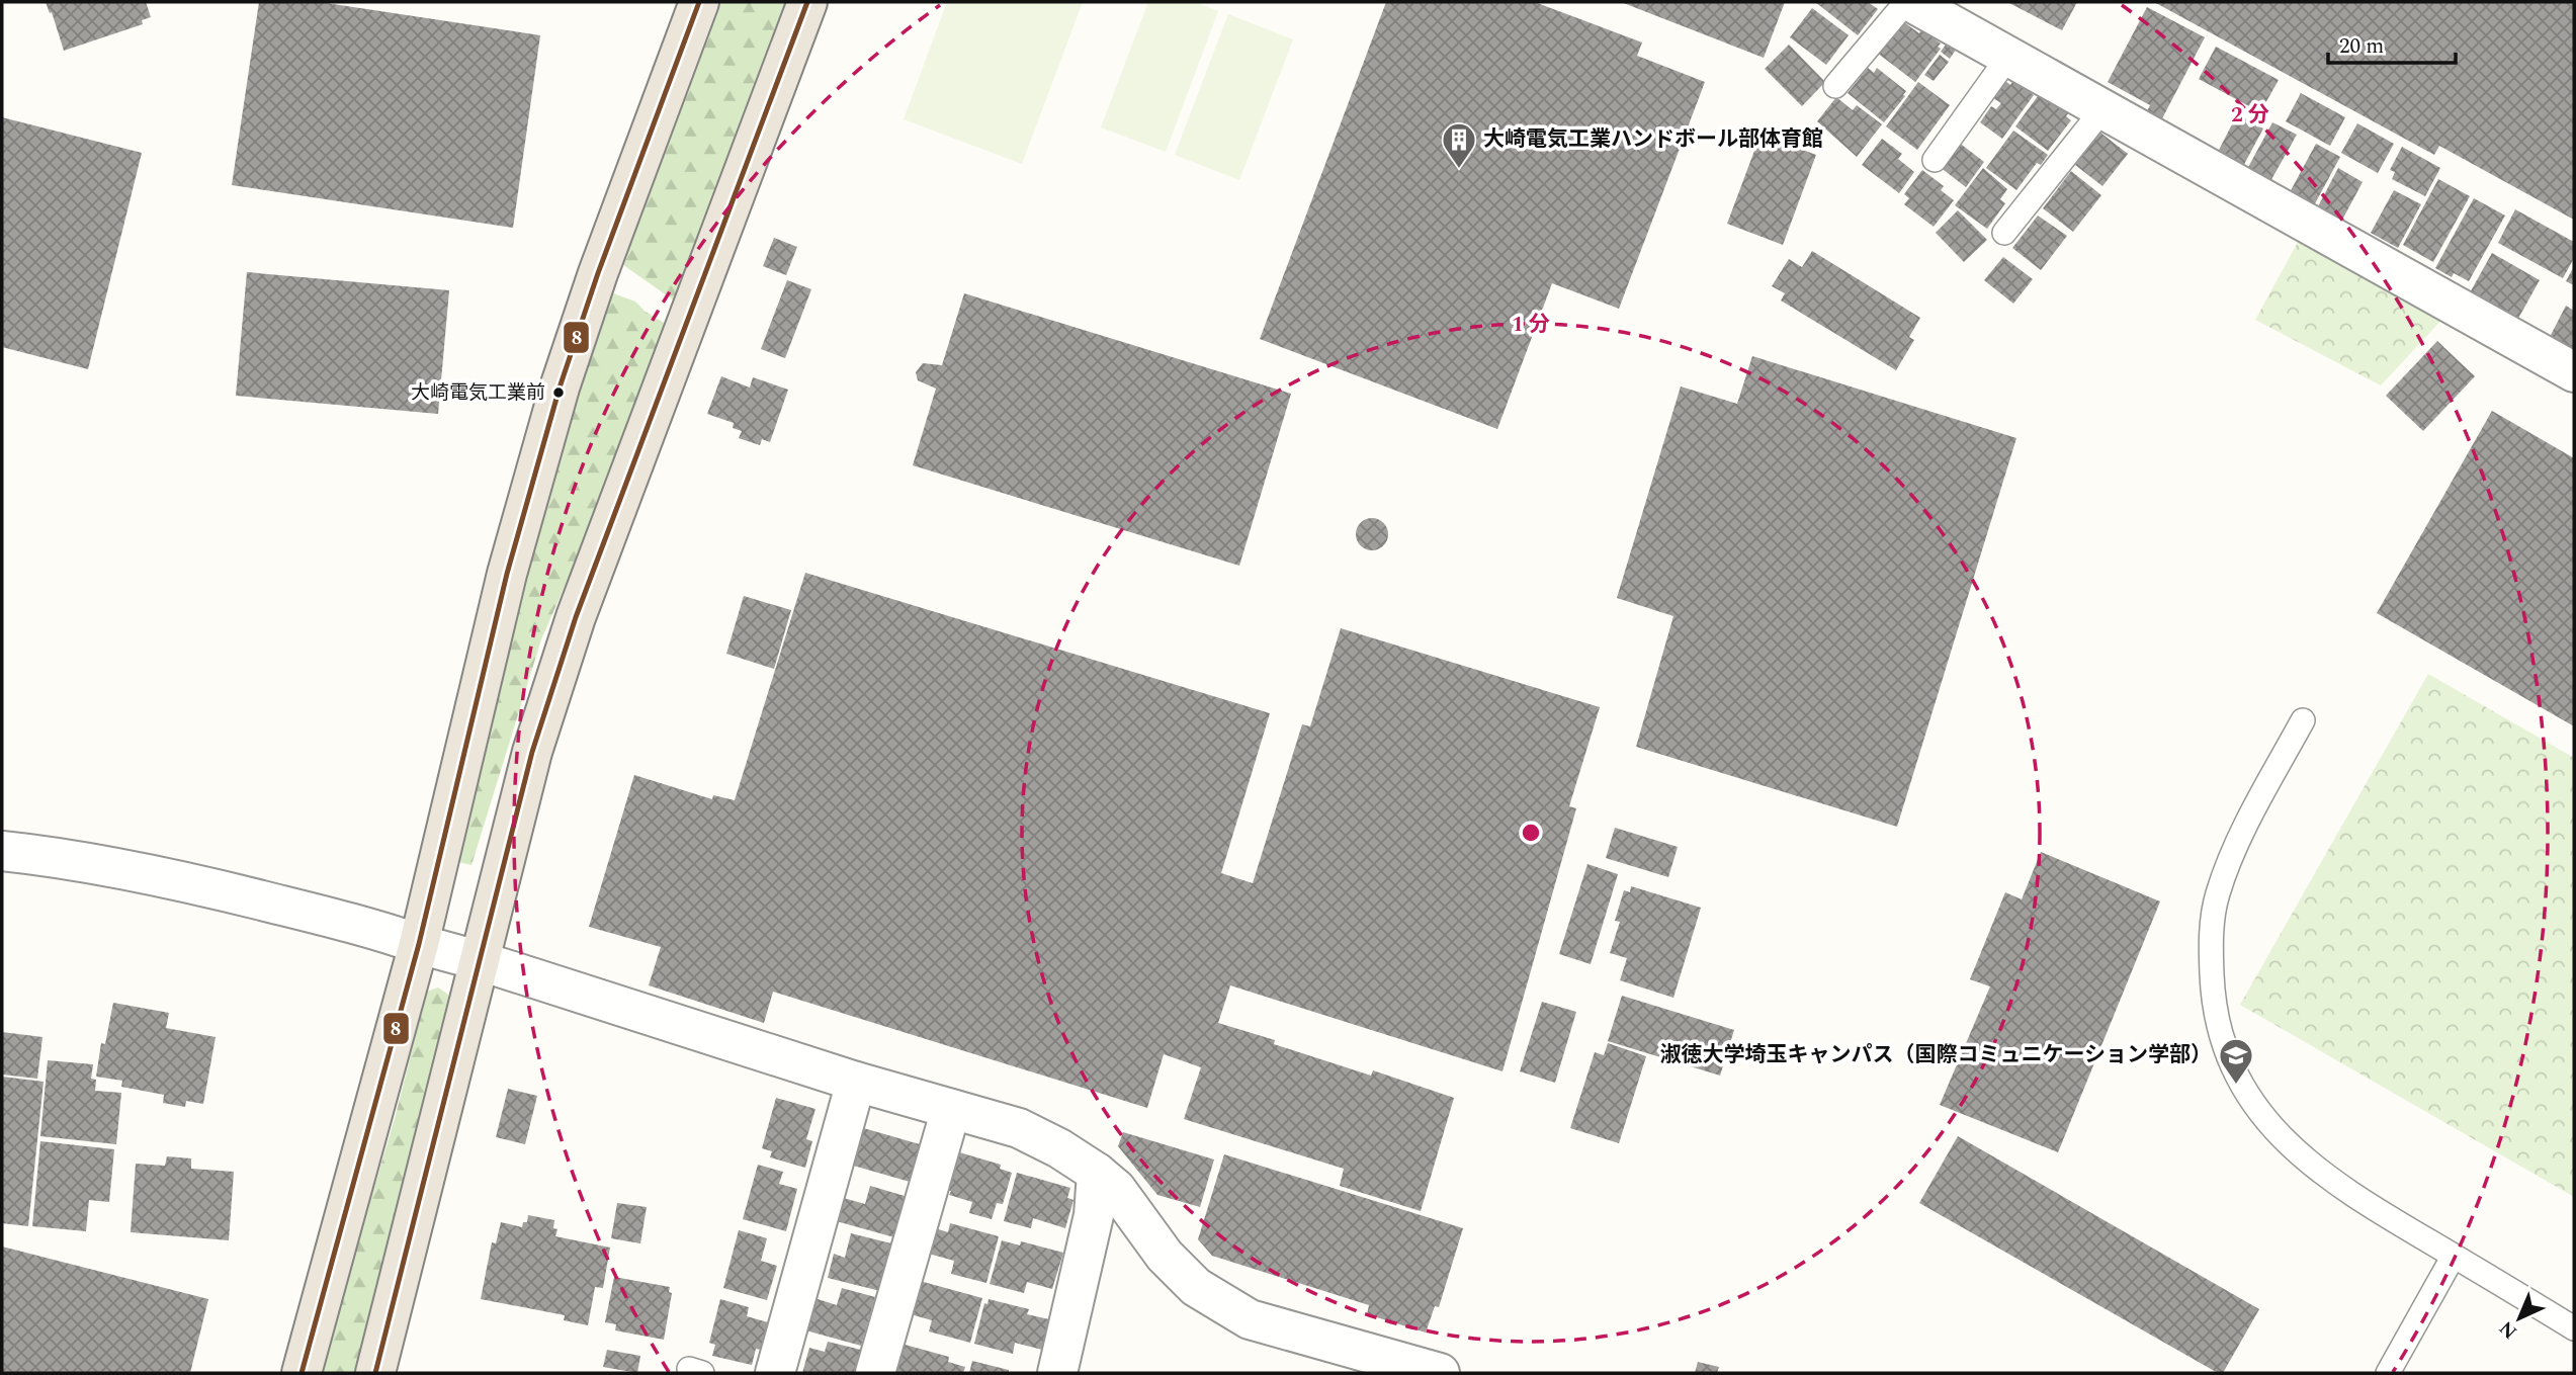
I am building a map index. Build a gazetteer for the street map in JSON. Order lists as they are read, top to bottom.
{
  "places": {
    "building": ["大崎電気工業ハンドボール部体育館"],
    "other": ["大崎電気工業前"],
    "school or university": ["淑徳大学埼玉キャンパス（国際コミュニケーション学部）"]
  },
  "lines": ["transit line 8"],
  "scale_bar": "20 m",
  "north": "bottom left",
  "rings": ["2 分", "1 分"]
}
